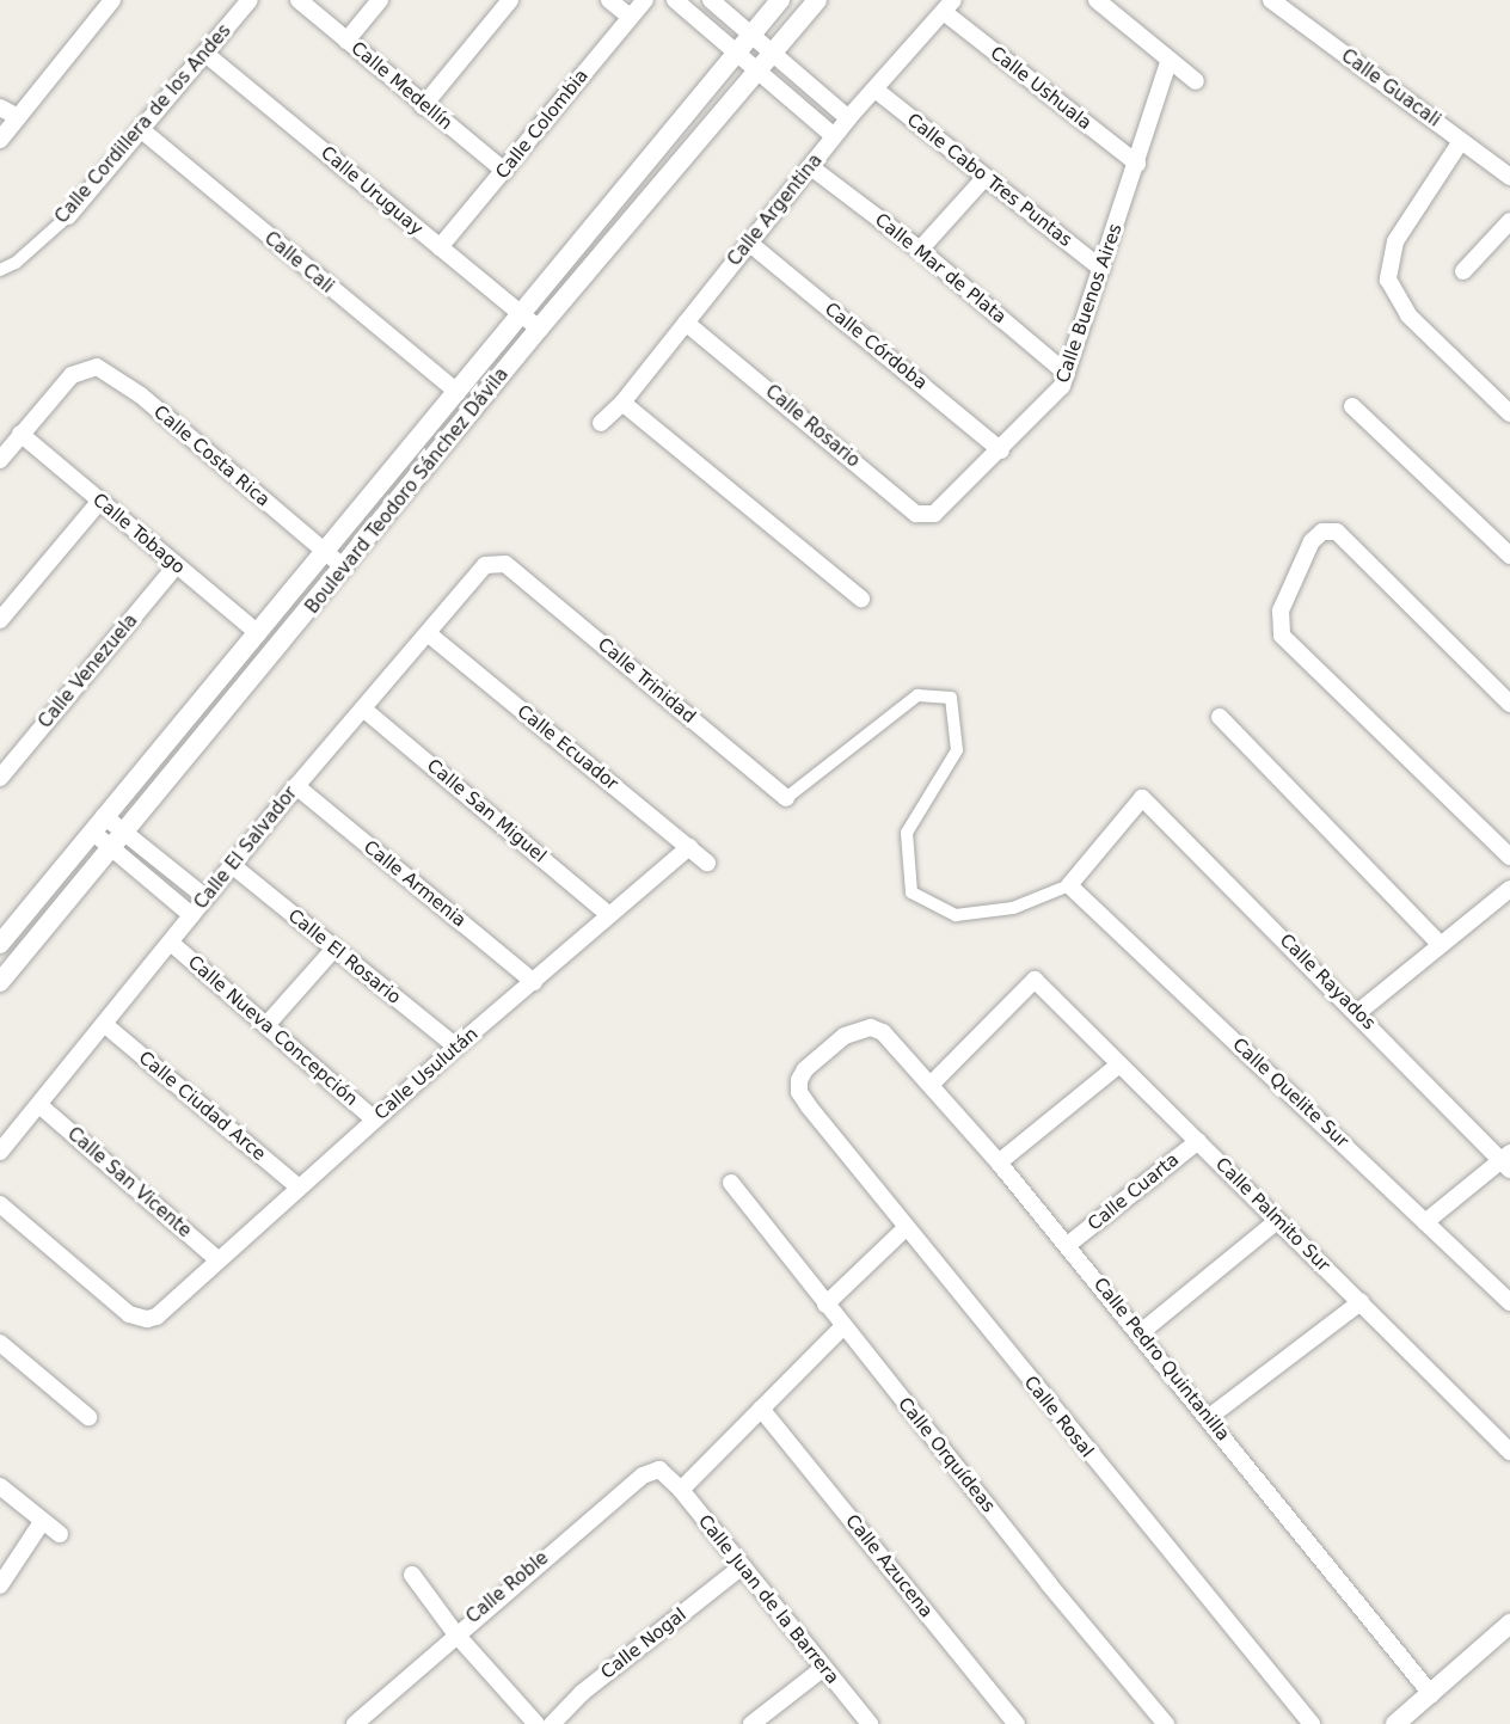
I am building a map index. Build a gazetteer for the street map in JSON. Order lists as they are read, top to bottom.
{
  "streets": {
    "street": [
      "Calle Medellín",
      "Calle Ushuala",
      "Calle Guacali",
      "Calle Cordillera de los Andes",
      "Calle Colombia",
      "Calle Cabo Tres Puntas",
      "Calle Uruguay",
      "Calle Argentina",
      "Calle Cali",
      "Calle Mar de Plata",
      "Calle Buenos Aires",
      "Calle Córdoba",
      "Calle Rosario",
      "Calle Costa Rica",
      "Boulevard Teodoro Sánchez Dávila",
      "Calle Tobago",
      "Calle Venezuela",
      "Calle Trinidad",
      "Calle Ecuador",
      "Calle San Miguel",
      "Calle El Salvador",
      "Calle Armenia",
      "Calle El Rosario",
      "Calle Rayados",
      "Calle Nueva Concepción",
      "Calle Usulután",
      "Calle Quelite Sur",
      "Calle Ciudad Arce",
      "Calle San Vicente",
      "Calle Cuarta",
      "Calle Palmito Sur",
      "Calle Pedro Quintanilla",
      "Calle Rosal",
      "Calle Orquídeas",
      "Calle Azucena",
      "Calle Roble",
      "Calle Juan de la Barrera",
      "Calle Nogal"
    ]
  },
  "crossings": [
    ["Calle Medellín", "Calle Colombia"],
    ["Calle Ushuala", "Calle Argentina"],
    ["Calle Ushuala", "Calle Buenos Aires"],
    ["Calle Cordillera de los Andes", "Calle Uruguay"],
    ["Calle Cordillera de los Andes", "Calle Cali"],
    ["Calle Colombia", "Calle Uruguay"],
    ["Calle Cabo Tres Puntas", "Calle Argentina"],
    ["Calle Cabo Tres Puntas", "Calle Buenos Aires"],
    ["Calle Uruguay", "Boulevard Teodoro Sánchez Dávila"],
    ["Calle Argentina", "Calle Mar de Plata"],
    ["Calle Argentina", "Calle Córdoba"],
    ["Calle Argentina", "Calle Rosario"],
    ["Calle Cali", "Boulevard Teodoro Sánchez Dávila"],
    ["Calle Mar de Plata", "Calle Buenos Aires"],
    ["Calle Buenos Aires", "Calle Córdoba"],
    ["Calle Buenos Aires", "Calle Rosario"],
    ["Calle Costa Rica", "Boulevard Teodoro Sánchez Dávila"],
    ["Calle Costa Rica", "Calle Tobago"],
    ["Boulevard Teodoro Sánchez Dávila", "Calle Tobago"],
    ["Calle Tobago", "Calle Venezuela"],
    ["Calle Trinidad", "Calle El Salvador"],
    ["Calle Ecuador", "Calle El Salvador"],
    ["Calle Ecuador", "Calle Usulután"],
    ["Calle San Miguel", "Calle El Salvador"],
    ["Calle San Miguel", "Calle Usulután"],
    ["Calle El Salvador", "Calle Armenia"],
    ["Calle El Salvador", "Calle El Rosario"],
    ["Calle El Salvador", "Calle Nueva Concepción"],
    ["Calle El Salvador", "Calle Ciudad Arce"],
    ["Calle El Salvador", "Calle San Vicente"],
    ["Calle Armenia", "Calle Usulután"],
    ["Calle El Rosario", "Calle Usulután"],
    ["Calle Rayados", "Calle Quelite Sur"],
    ["Calle Nueva Concepción", "Calle Usulután"],
    ["Calle Usulután", "Calle Ciudad Arce"],
    ["Calle Usulután", "Calle San Vicente"],
    ["Calle Cuarta", "Calle Palmito Sur"],
    ["Calle Cuarta", "Calle Pedro Quintanilla"],
    ["Calle Palmito Sur", "Calle Pedro Quintanilla"],
    ["Calle Pedro Quintanilla", "Calle Rosal"],
    ["Calle Roble", "Calle Juan de la Barrera"],
    ["Calle Juan de la Barrera", "Calle Nogal"]
  ]
}
